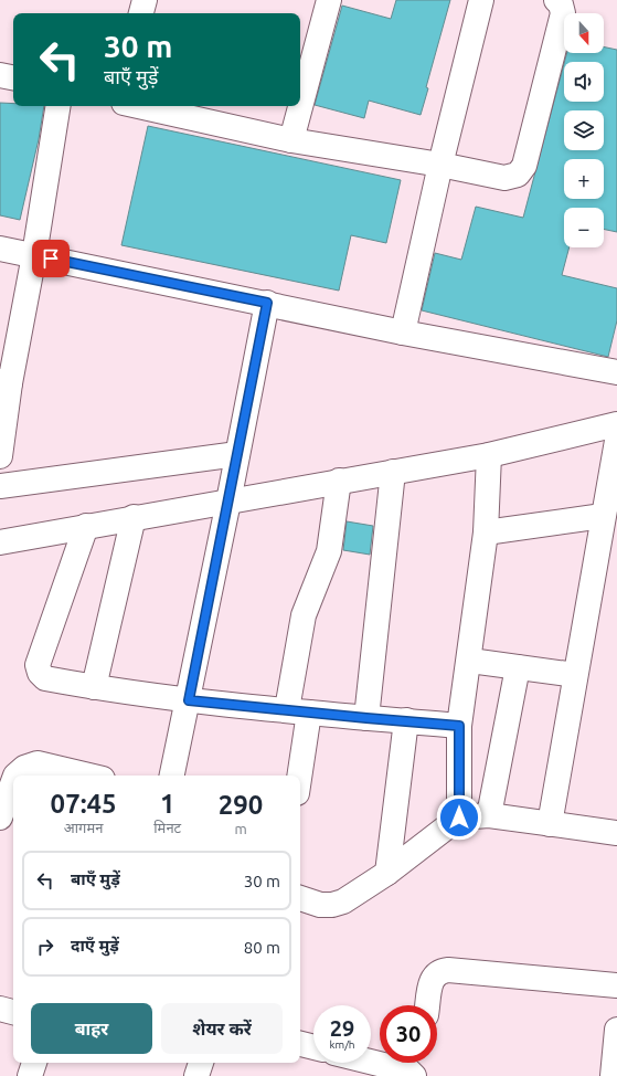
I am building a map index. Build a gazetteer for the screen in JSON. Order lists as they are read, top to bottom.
{
  "north": "bottom",
  "page": {
    "map_buttons": ["+", "−"],
    "turn": ["30 m", "बाएँ मुड़ें"],
    "eta": [
      "07:45",
      "आगमन",
      "1",
      "मिनट",
      "290",
      "m"
    ],
    "list": [
      {
        "name": "बाएँ मुड़ें",
        "value": "30 m"
      },
      {
        "name": "दाएँ मुड़ें",
        "value": "80 m"
      }
    ],
    "buttons": ["बाहर", "शेयर करें"],
    "speed": "29 km/h",
    "limit": "30"
  }
}
